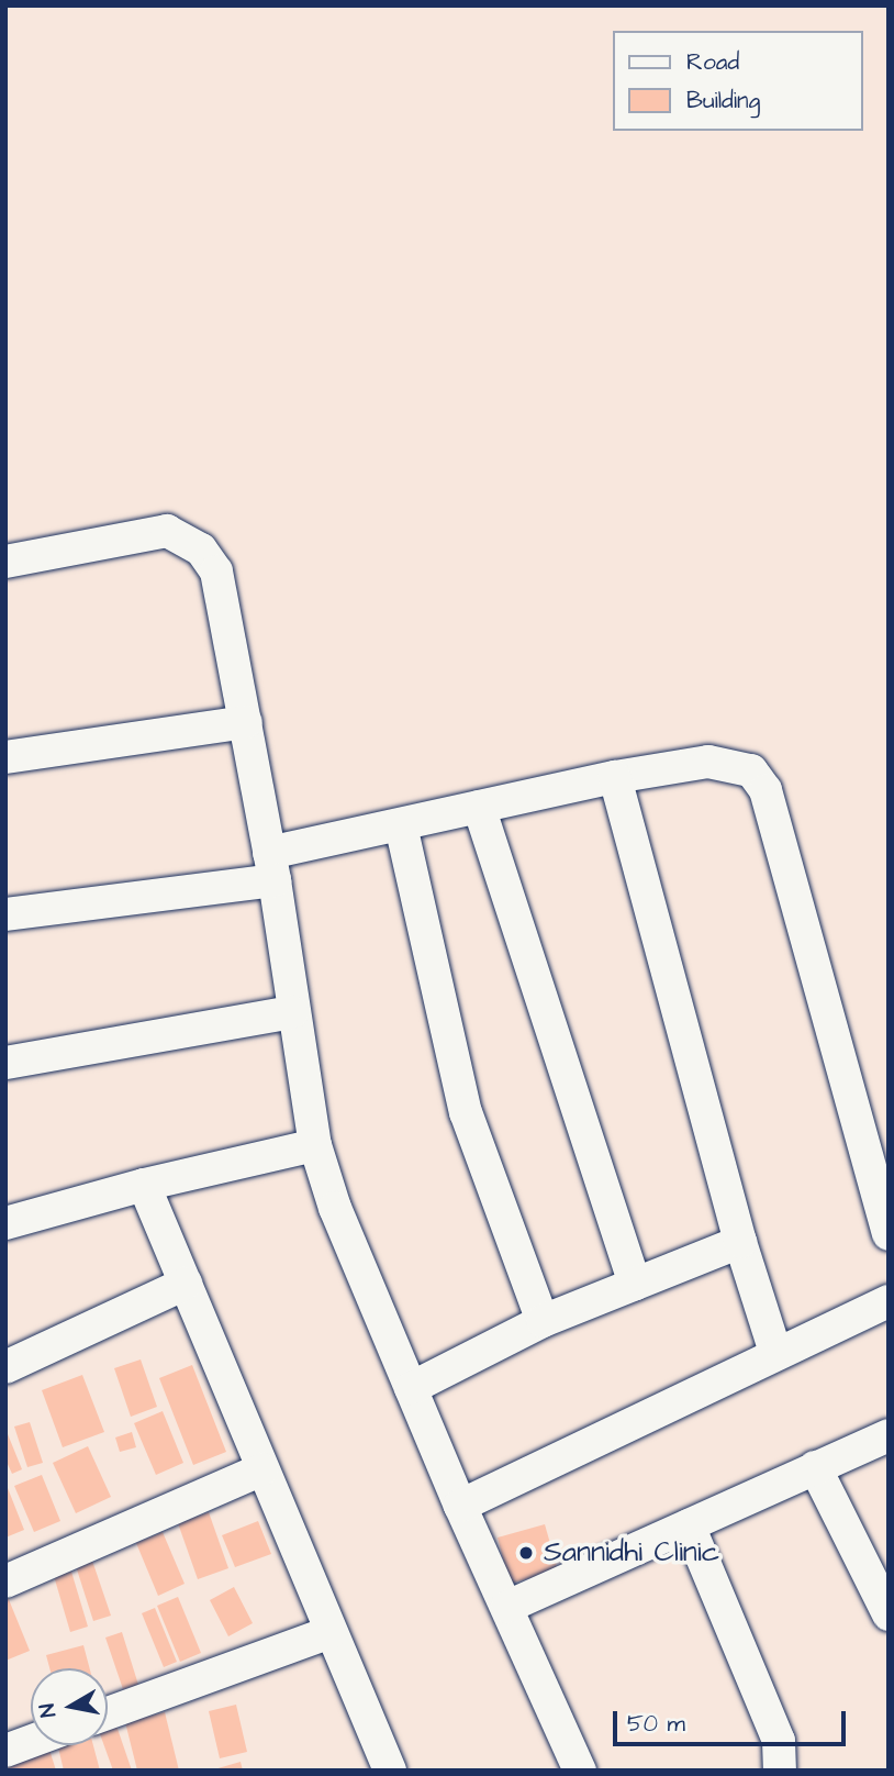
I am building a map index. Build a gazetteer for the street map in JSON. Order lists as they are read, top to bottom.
{
  "places": ["Sannidhi Clinic"],
  "legend": ["Road", "Building"],
  "scale_bar": "50 m",
  "north": "left"
}
